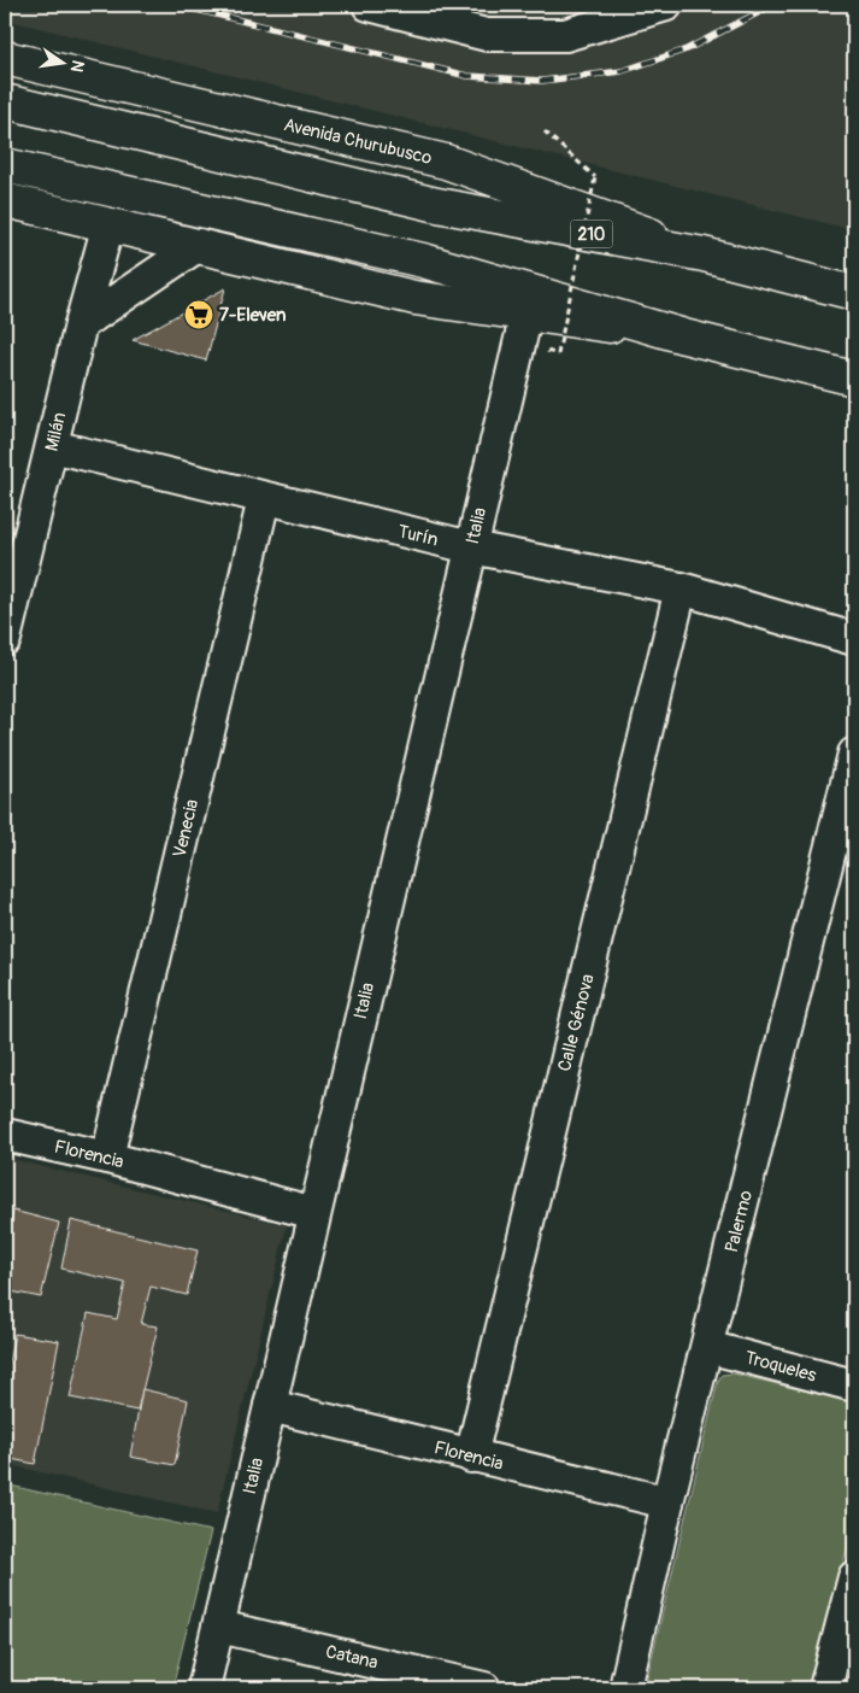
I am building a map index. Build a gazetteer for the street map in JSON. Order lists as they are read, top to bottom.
{
  "streets": {
    "main road": ["Avenida Churubusco", "210"],
    "street": [
      "Milán",
      "Italia",
      "Turín",
      "Venecia",
      "Calle Génova",
      "Florencia",
      "Palermo",
      "Troqueles",
      "Catana"
    ]
  },
  "crossings": [
    ["Milán", "Turín"],
    ["Italia", "Turín"],
    ["Italia", "Florencia"],
    ["Italia", "Catana"],
    ["Turín", "Venecia"],
    ["Turín", "Calle Génova"],
    ["Venecia", "Florencia"],
    ["Calle Génova", "Florencia"],
    ["Florencia", "Palermo"],
    ["Palermo", "Troqueles"]
  ],
  "places": {
    "supermarket": ["7-Eleven"]
  },
  "north": "right"
}
